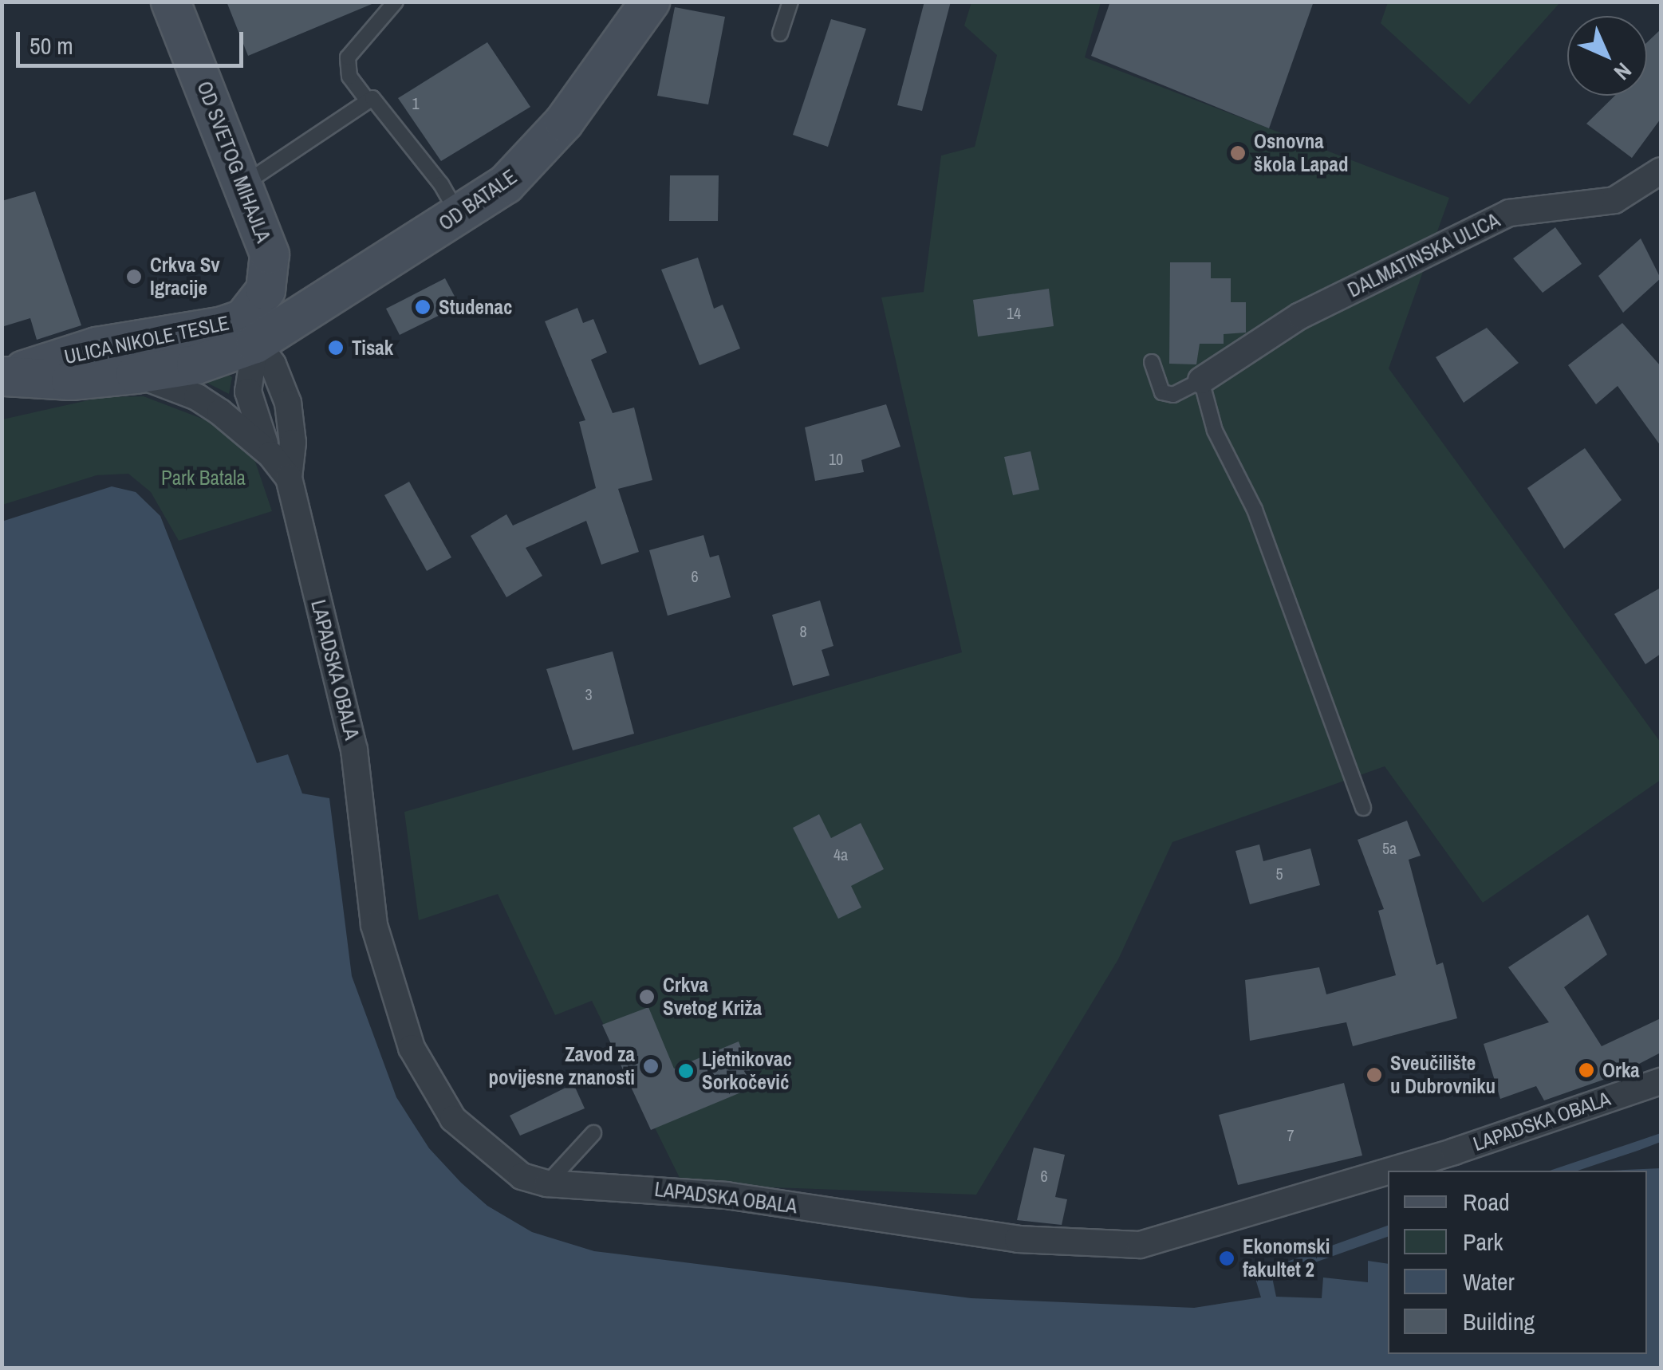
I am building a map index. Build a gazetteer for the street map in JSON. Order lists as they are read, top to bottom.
{
  "streets": {
    "main road": ["OD SVETOG MIHAJLA", "OD BATALE", "ULICA NIKOLE TESLE"],
    "street": ["DALMATINSKA ULICA", "LAPADSKA OBALA"]
  },
  "crossings": [
    ["OD SVETOG MIHAJLA", "OD BATALE"],
    ["OD SVETOG MIHAJLA", "ULICA NIKOLE TESLE"],
    ["OD SVETOG MIHAJLA", "LAPADSKA OBALA"],
    ["OD BATALE", "ULICA NIKOLE TESLE"],
    ["OD BATALE", "LAPADSKA OBALA"],
    ["ULICA NIKOLE TESLE", "LAPADSKA OBALA"]
  ],
  "parks": ["Park Batala"],
  "places": [
    "Osnovna škola Lapad",
    "Crkva Sv Igracije",
    "Studenac",
    "Tisak",
    "Crkva Svetog Križa",
    "Zavod za povijesne znanosti",
    "Orka",
    "Ljetnikovac Sorkočević",
    "Sveučilište u Dubrovniku",
    "Ekonomski fakultet 2"
  ],
  "house_numbers": [
    "1",
    "14",
    "10",
    "6",
    "8",
    "3",
    "5a",
    "4a",
    "5",
    "7",
    "6"
  ],
  "legend": [
    "Road",
    "Park",
    "Water",
    "Building"
  ],
  "scale_bar": "50 m",
  "north": "bottom right"
}
